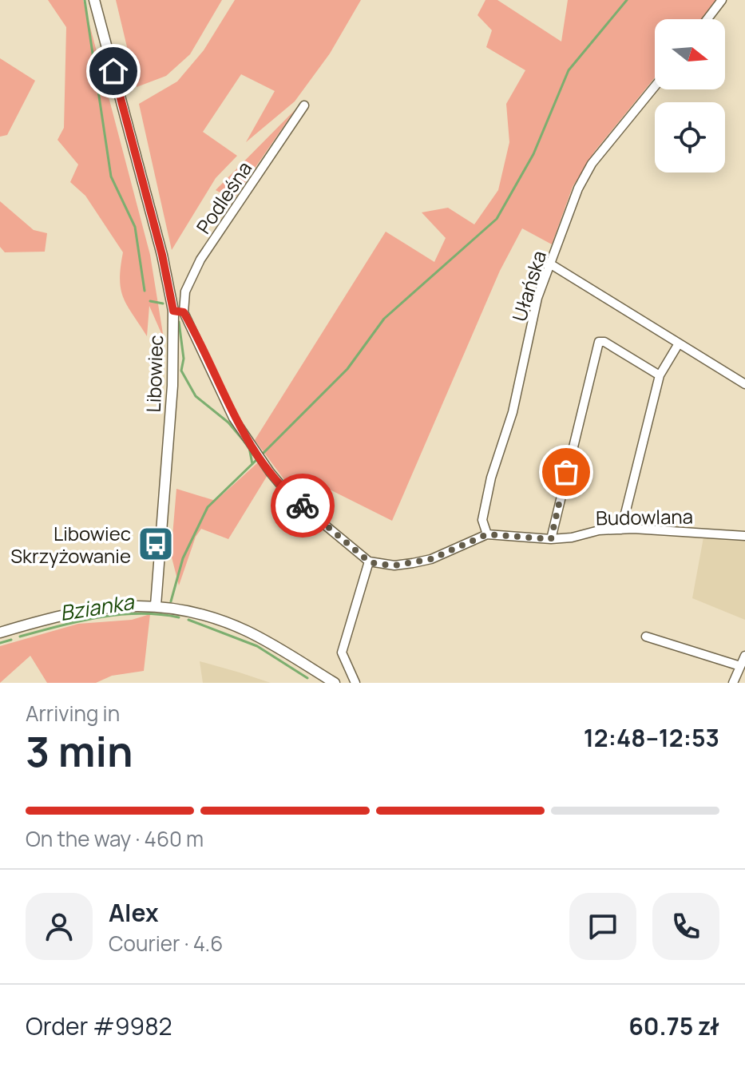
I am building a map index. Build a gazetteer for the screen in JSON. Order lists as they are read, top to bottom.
{
  "streets": {
    "street": [
      "Podleśna",
      "Ułańska",
      "Libowiec",
      "Budowlana"
    ]
  },
  "crossings": [
    ["Podleśna", "Libowiec"],
    ["Ułańska", "Budowlana"]
  ],
  "water": ["Bzianka"],
  "places": {
    "bus stop": ["Libowiec Skrzyżowanie"]
  },
  "north": "right",
  "page": {
    "heading": ["3 min", "Arriving in", "12:48–12:53"],
    "panel": [
      "Alex",
      "Courier · 4.6",
      "Order #9982",
      "60.75 zł"
    ],
    "bar": "On the way · 460 m"
  }
}
